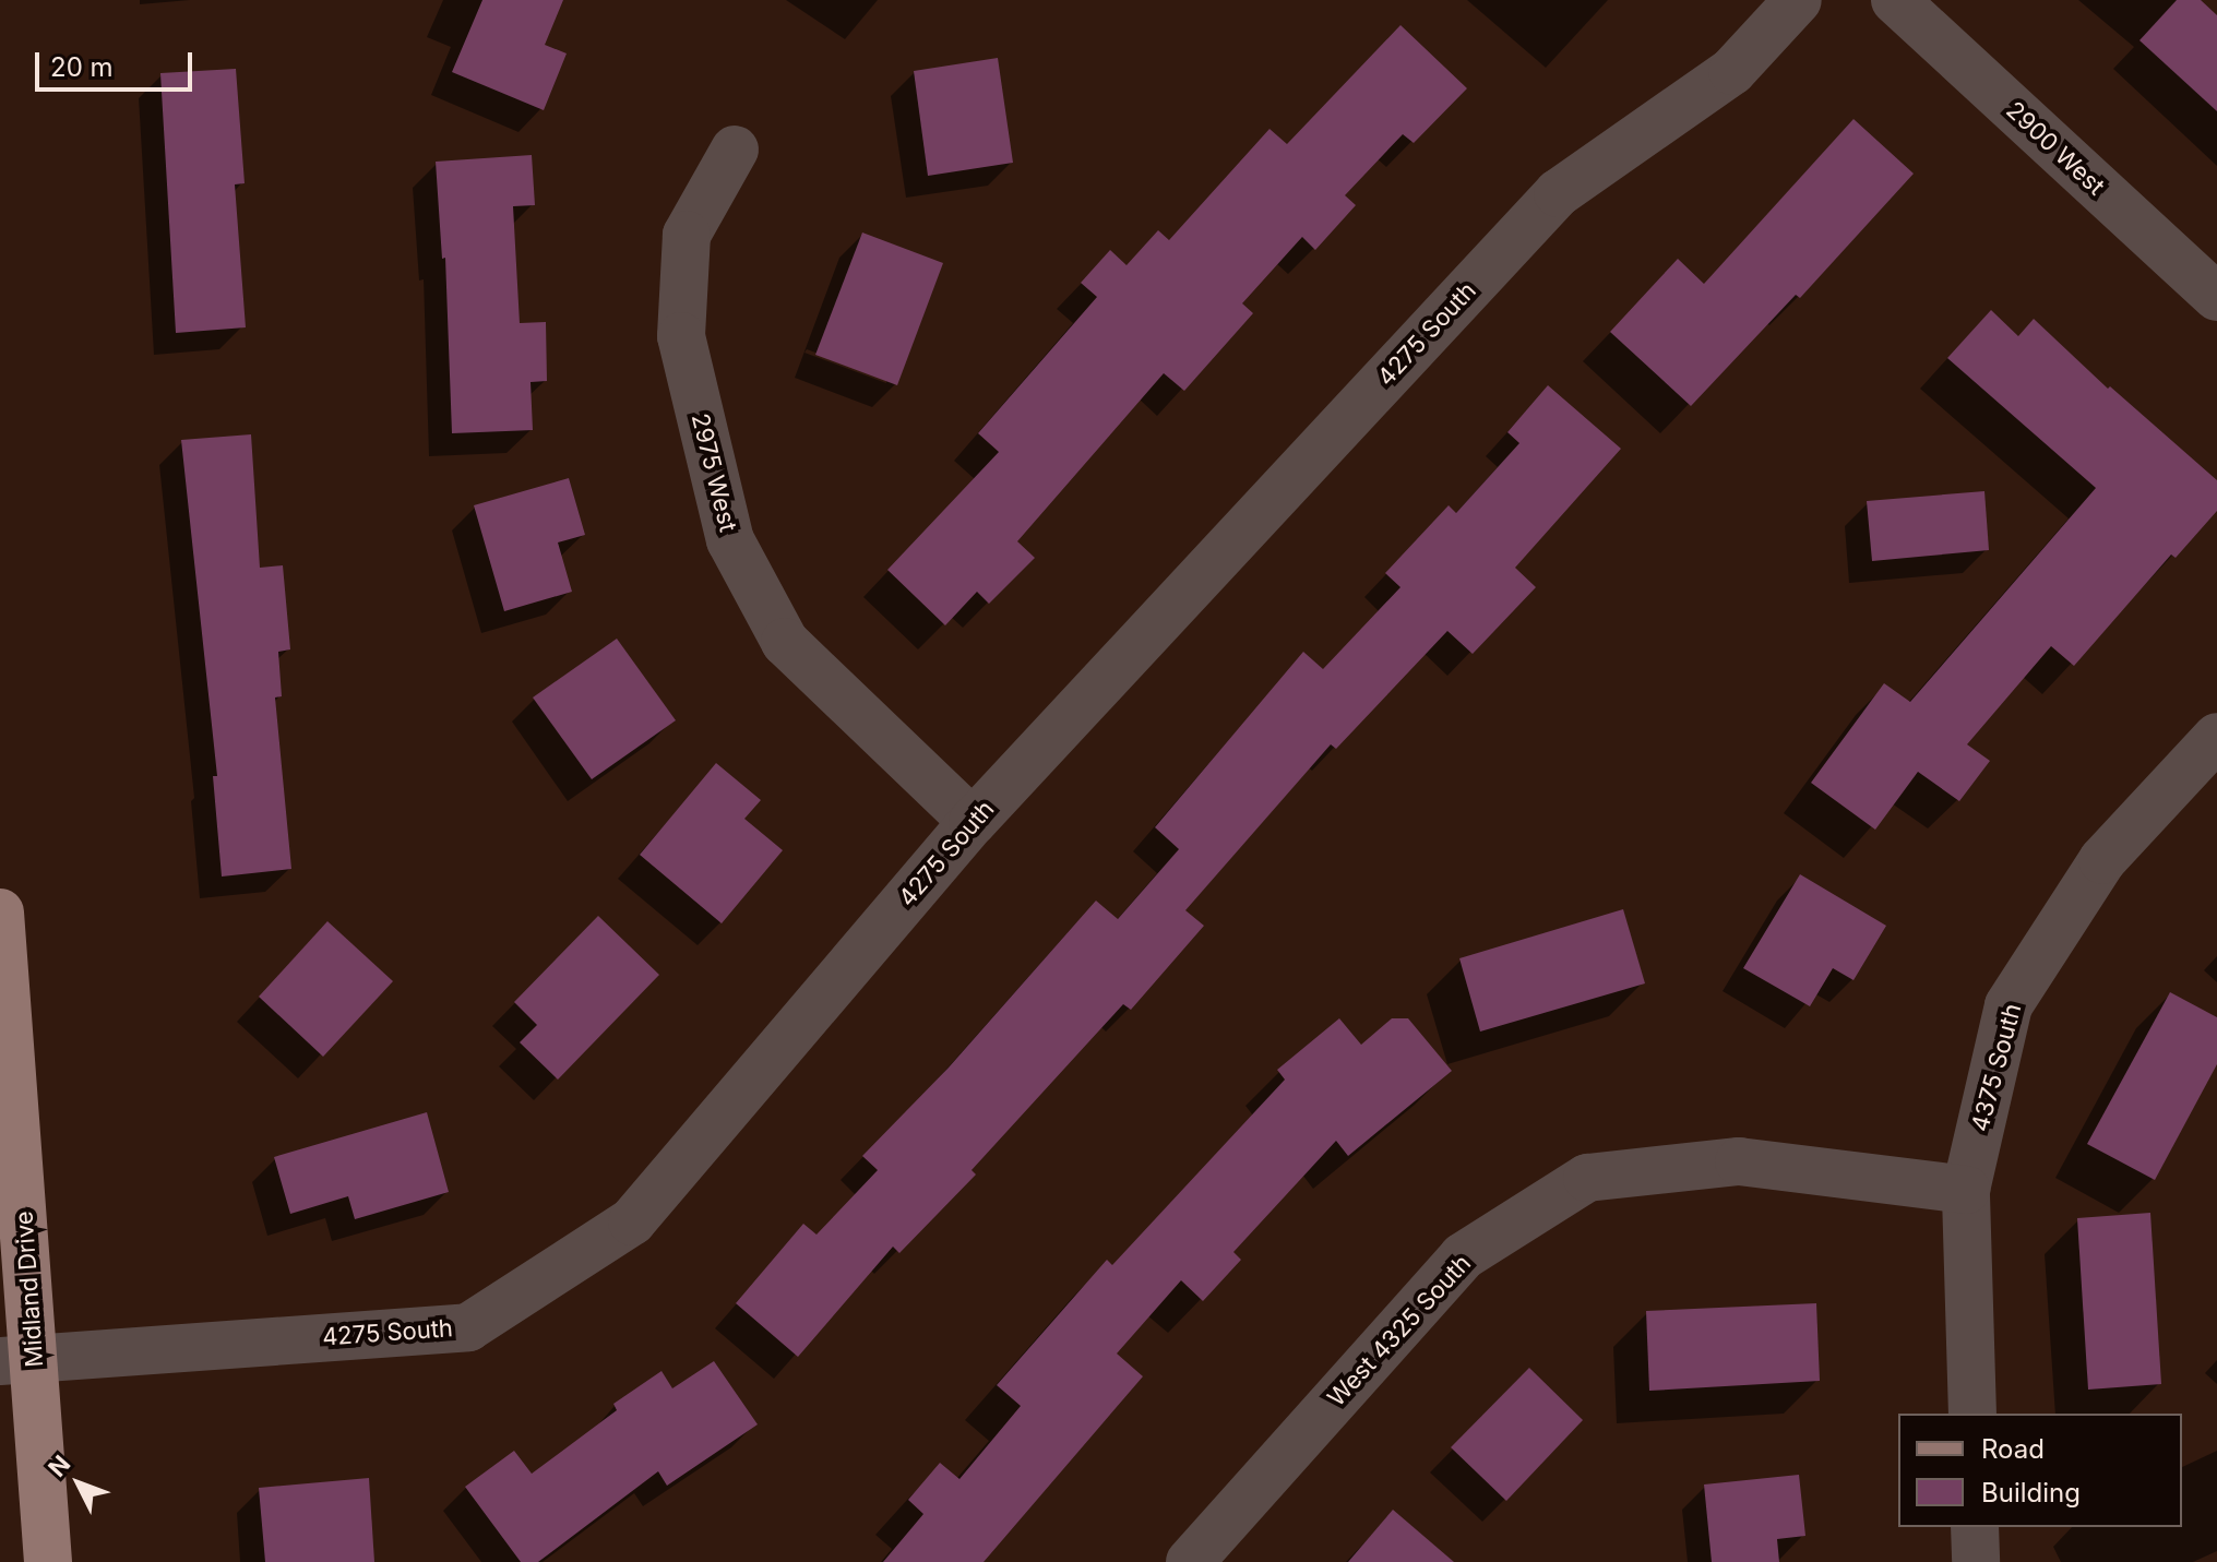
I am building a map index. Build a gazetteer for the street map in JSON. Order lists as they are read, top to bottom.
{
  "streets": {
    "main road": ["Midland Drive"],
    "street": [
      "2900 West",
      "4275 South",
      "2975 West",
      "4375 South",
      "West 4325 South"
    ]
  },
  "crossings": [
    ["4275 South", "2975 West"],
    ["4275 South", "Midland Drive"],
    ["4375 South", "West 4325 South"]
  ],
  "legend": ["Road", "Building"],
  "scale_bar": "20 m",
  "north": "top left"
}
